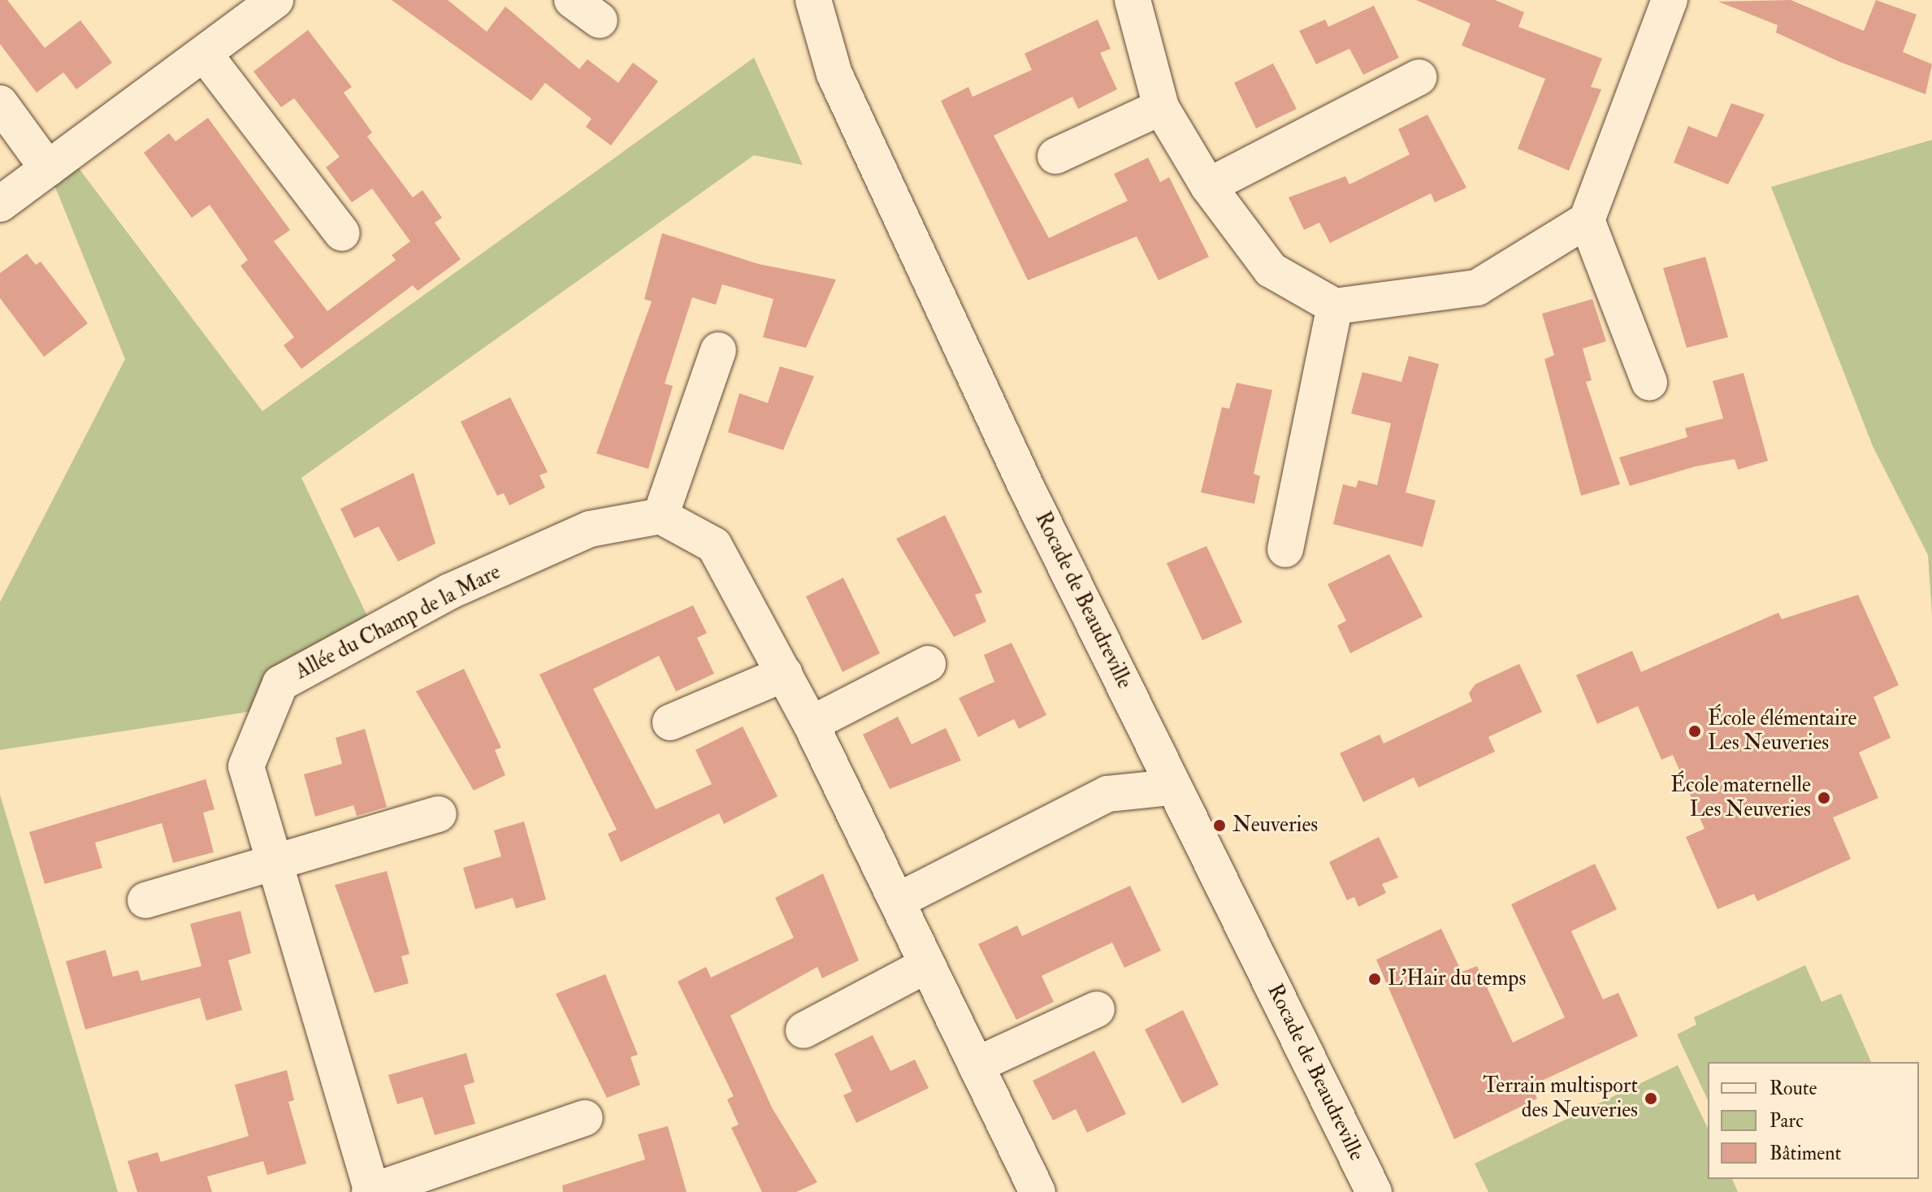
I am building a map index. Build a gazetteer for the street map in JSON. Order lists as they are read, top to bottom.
{
  "streets": {
    "street": ["Rocade de Beaudreville", "Allée du Champ de la Mare"]
  },
  "places": [
    "École élémentaire Les Neuveries",
    "École maternelle Les Neuveries",
    "Neuveries",
    "L'Hair du temps",
    "Terrain multisport des Neuveries"
  ],
  "legend": ["Route", "Parc", "Bâtiment"]
}
